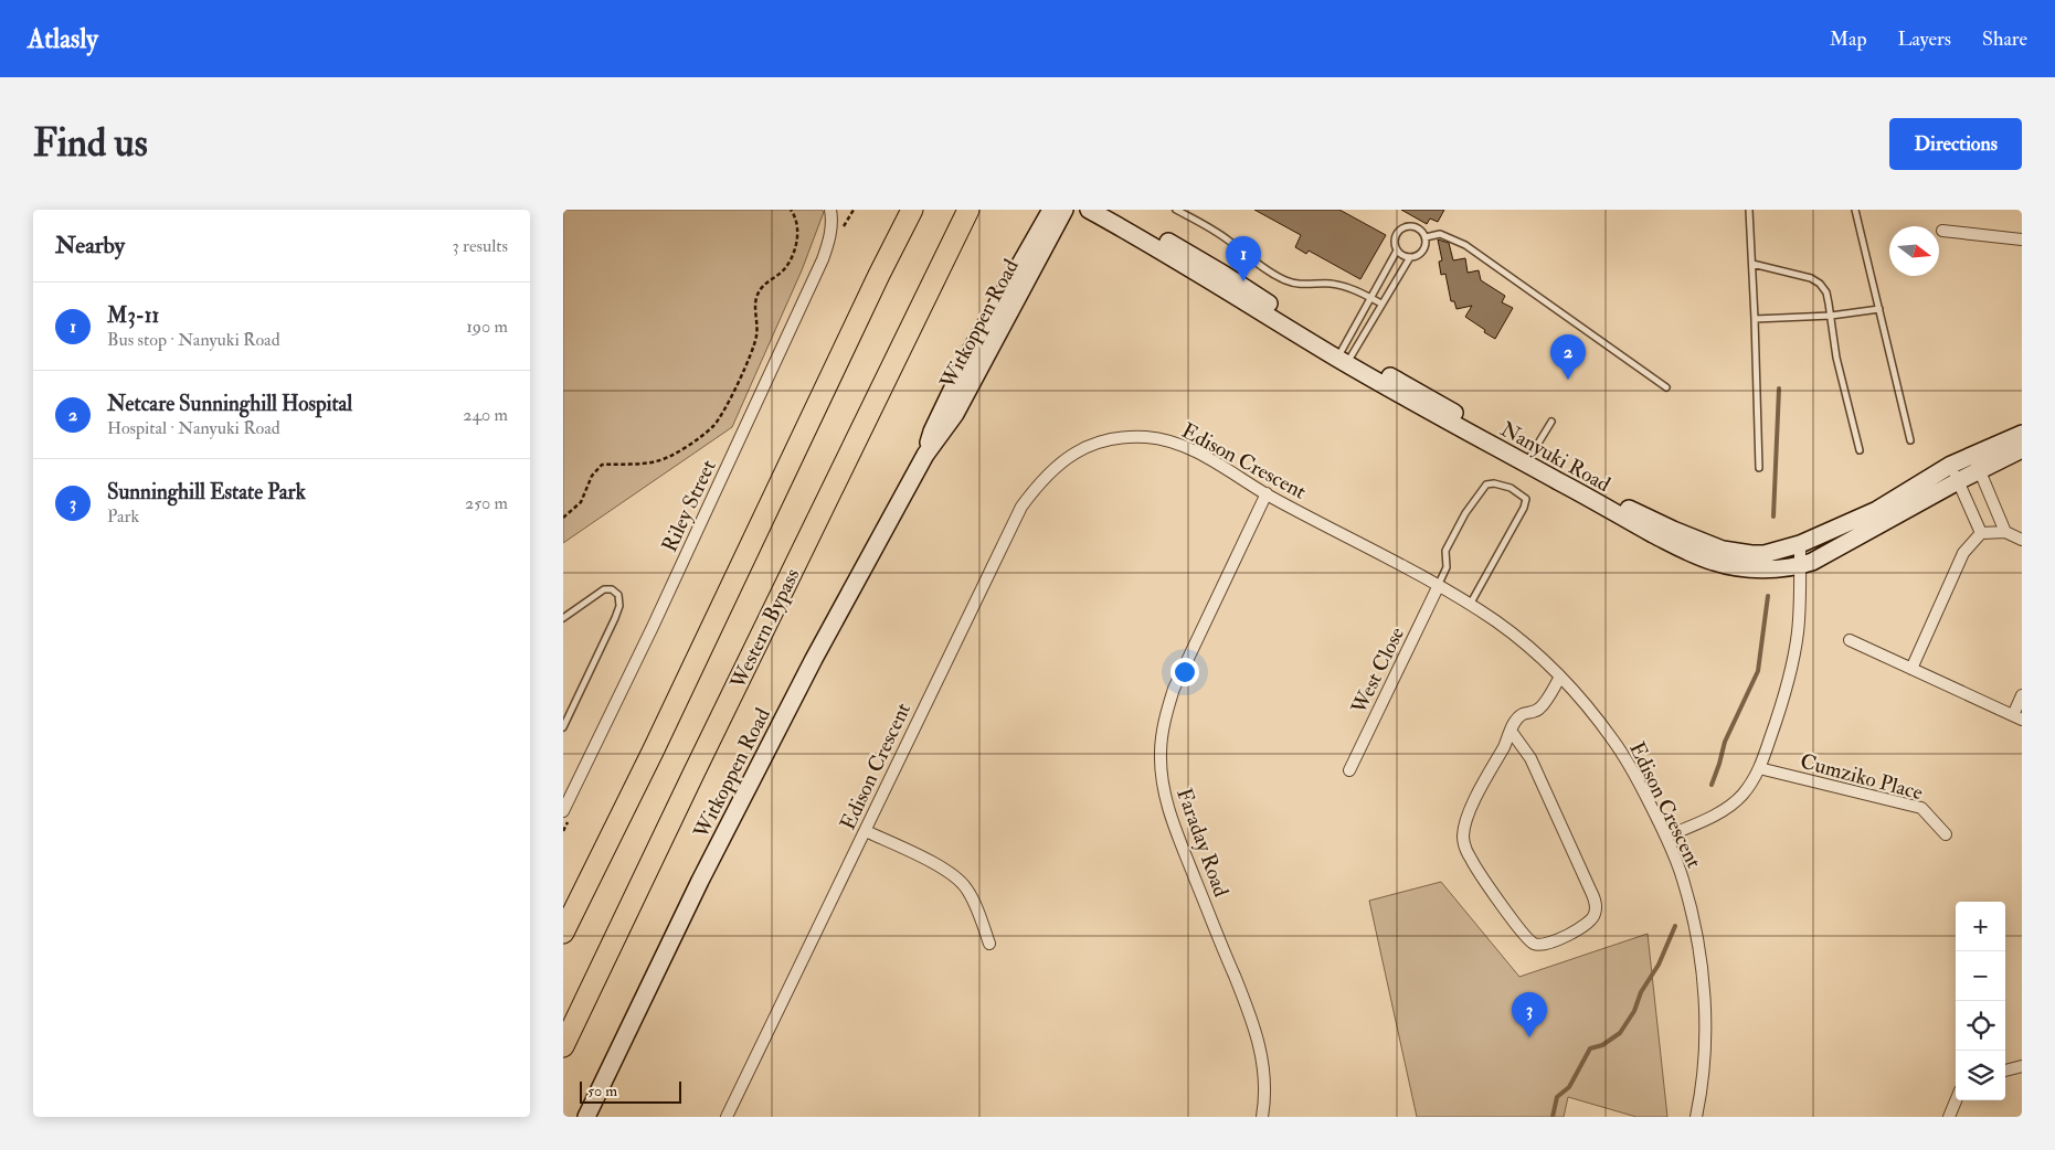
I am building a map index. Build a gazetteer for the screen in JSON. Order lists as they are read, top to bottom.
{
  "streets": {
    "highway": ["Western Bypass"],
    "main road": ["Witkoppen Road", "Nanyuki Road"],
    "street": [
      "Edison Crescent",
      "Riley Street",
      "West Close",
      "Cumziko Place",
      "Faraday Road"
    ]
  },
  "crossings": [
    ["Edison Crescent", "West Close"],
    ["Edison Crescent", "Faraday Road"]
  ],
  "scale_bar": "50 m",
  "north": "right",
  "page": {
    "header": "Atlasly",
    "nav": ["Map", "Layers", "Share"],
    "buttons": "Directions",
    "title": "Find us",
    "heading": ["Nearby", "3 results"],
    "pins": ["1", "2", "3"],
    "list": [
      {
        "mark": "1",
        "name": "M3-11",
        "note": "Bus stop · Nanyuki Road",
        "value": "190 m"
      },
      {
        "mark": "2",
        "name": "Netcare Sunninghill Hospital",
        "note": "Hospital · Nanyuki Road",
        "value": "240 m"
      },
      {
        "mark": "3",
        "name": "Sunninghill Estate Park",
        "note": "Park",
        "value": "250 m"
      }
    ],
    "map_buttons": ["+", "−"],
    "scale": "50 m"
  }
}
